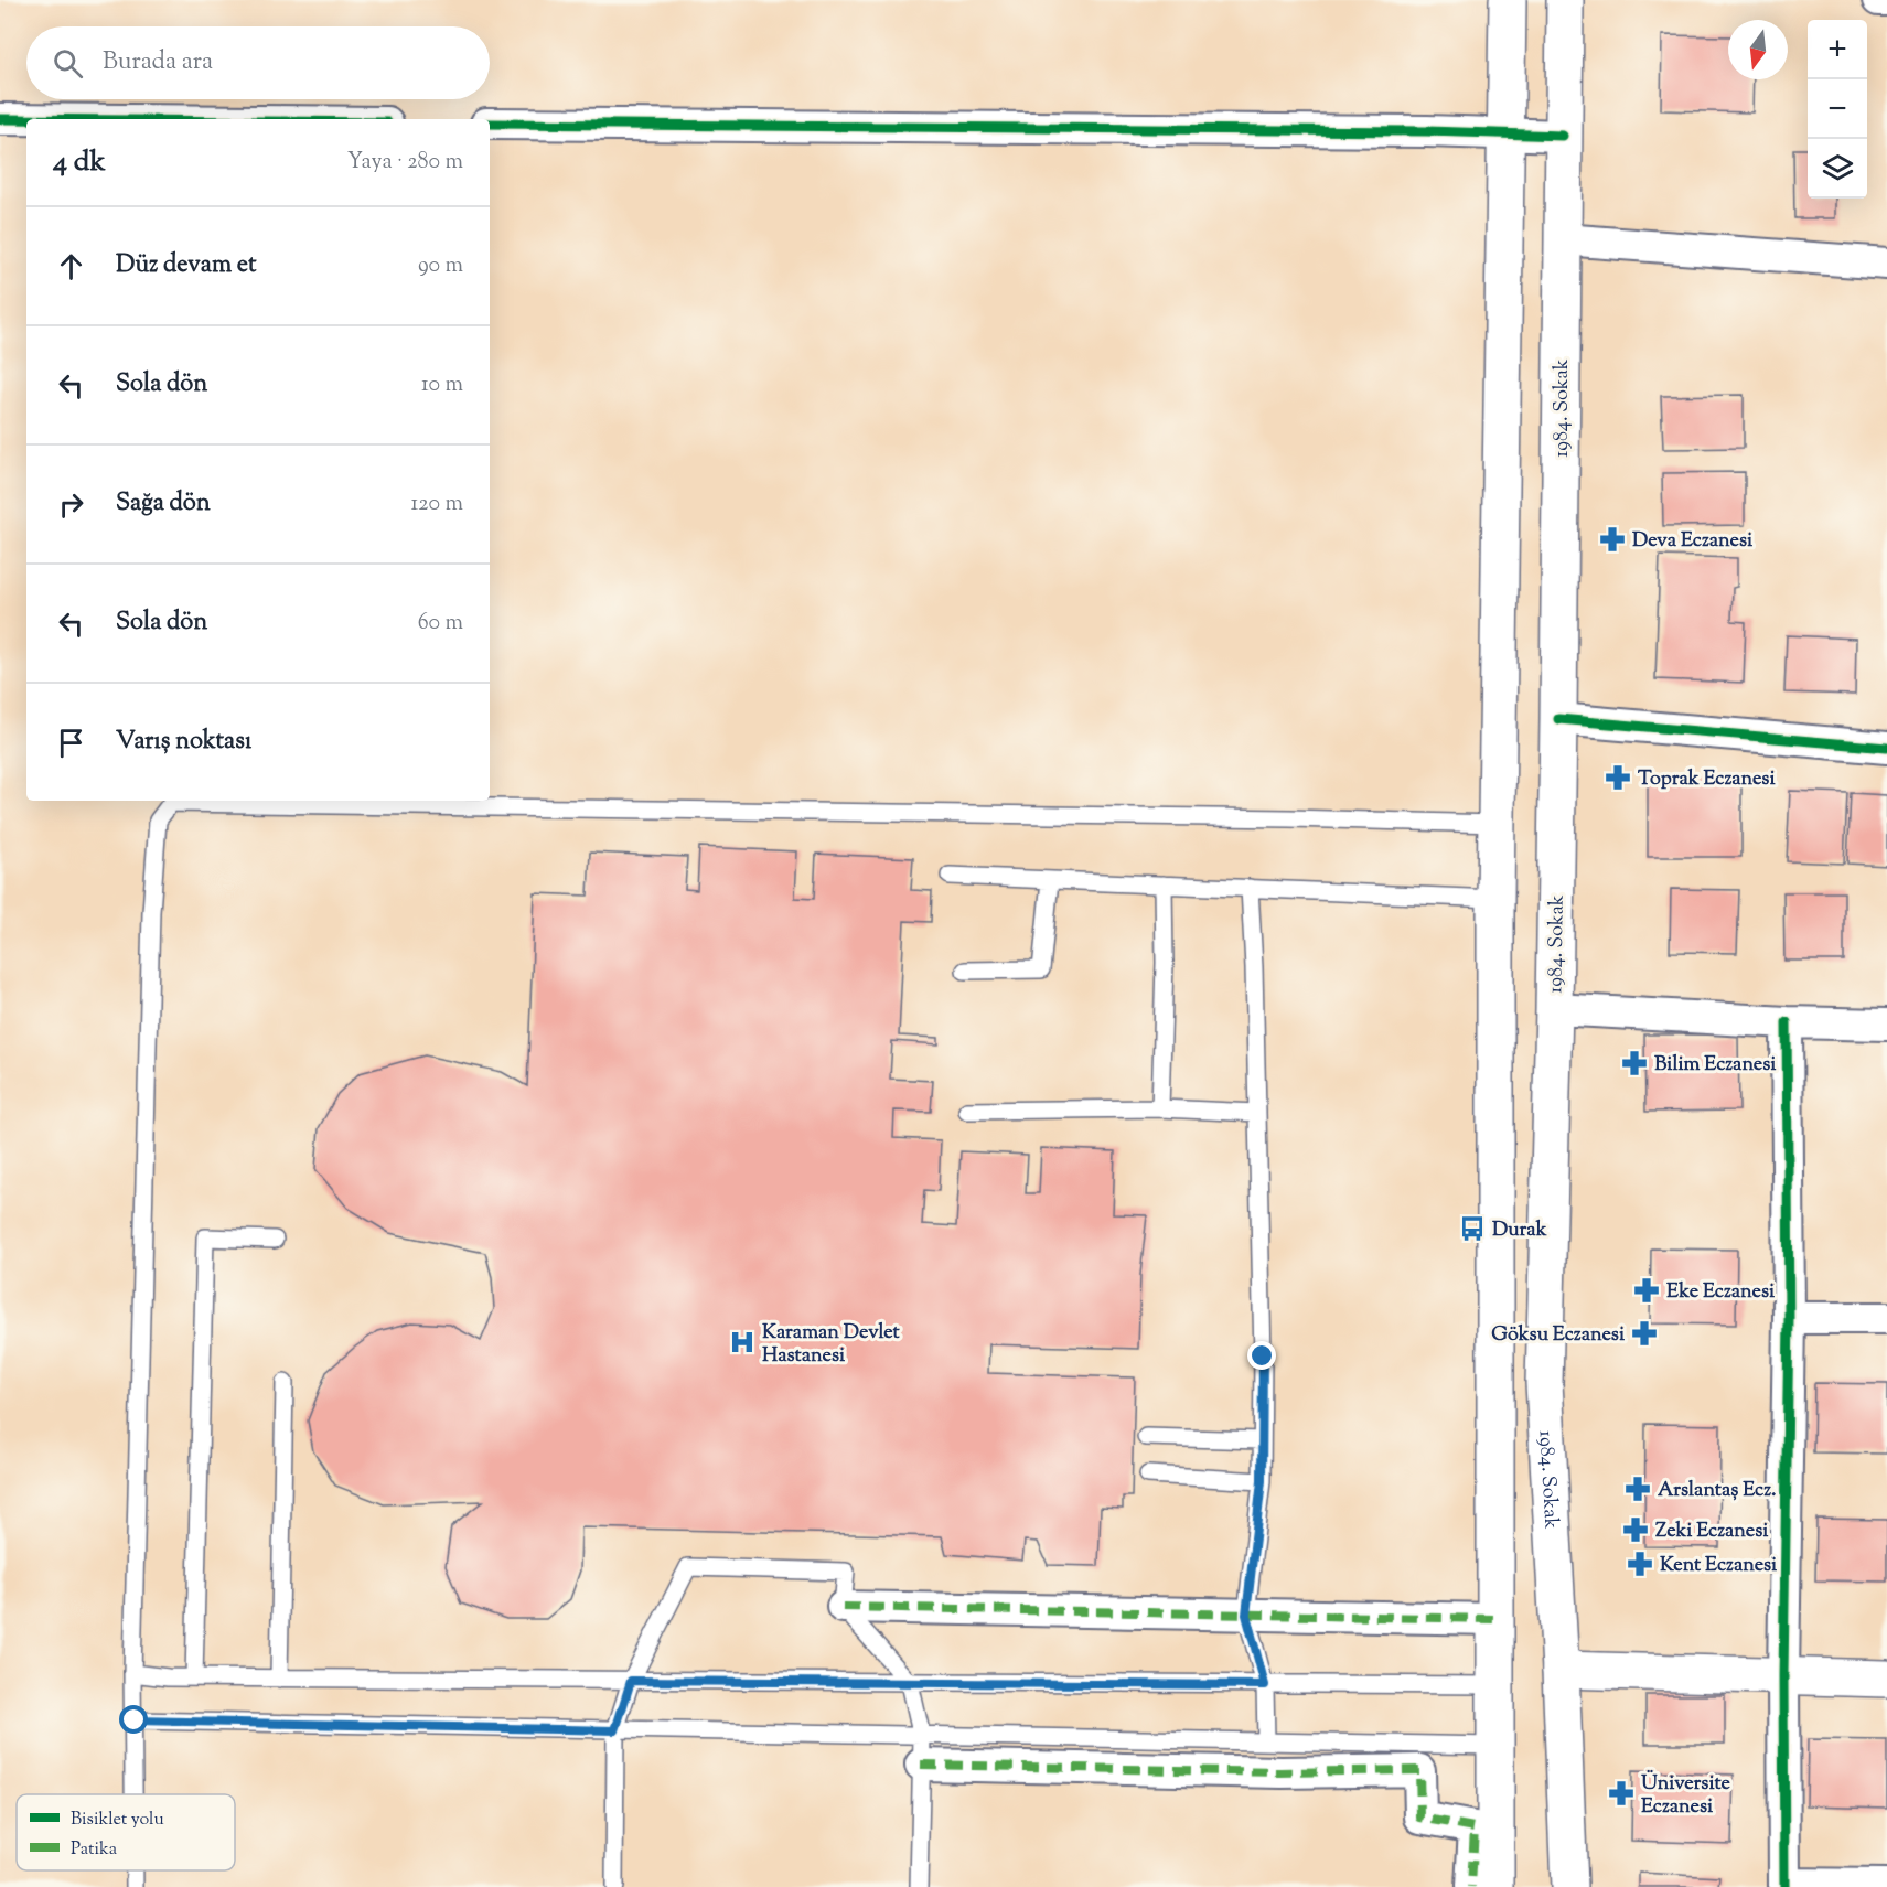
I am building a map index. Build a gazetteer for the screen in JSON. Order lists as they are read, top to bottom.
{
  "streets": {
    "main road": ["1984. Sokak"]
  },
  "places": {
    "pharmacy": [
      "Deva Eczanesi",
      "Toprak Eczanesi",
      "Bilim Eczanesi",
      "Eke Eczanesi",
      "Göksu Eczanesi",
      "Arslantaş Ecz.",
      "Zeki Eczanesi",
      "Kent Eczanesi",
      "Üniversite Eczanesi"
    ],
    "bus stop": ["Durak"],
    "hospital": ["Karaman Devlet Hastanesi"]
  },
  "legend": ["Bisiklet yolu", "Patika"],
  "north": "bottom",
  "page": {
    "map_buttons": ["+", "−"],
    "search": "Burada ara",
    "heading": ["4 dk", "Yaya · 280 m"],
    "list": [
      ["Düz devam et", "90 m"],
      ["Sola dön", "10 m"],
      ["Sağa dön", "120 m"],
      ["Sola dön", "60 m"],
      "Varış noktası"
    ]
  }
}
